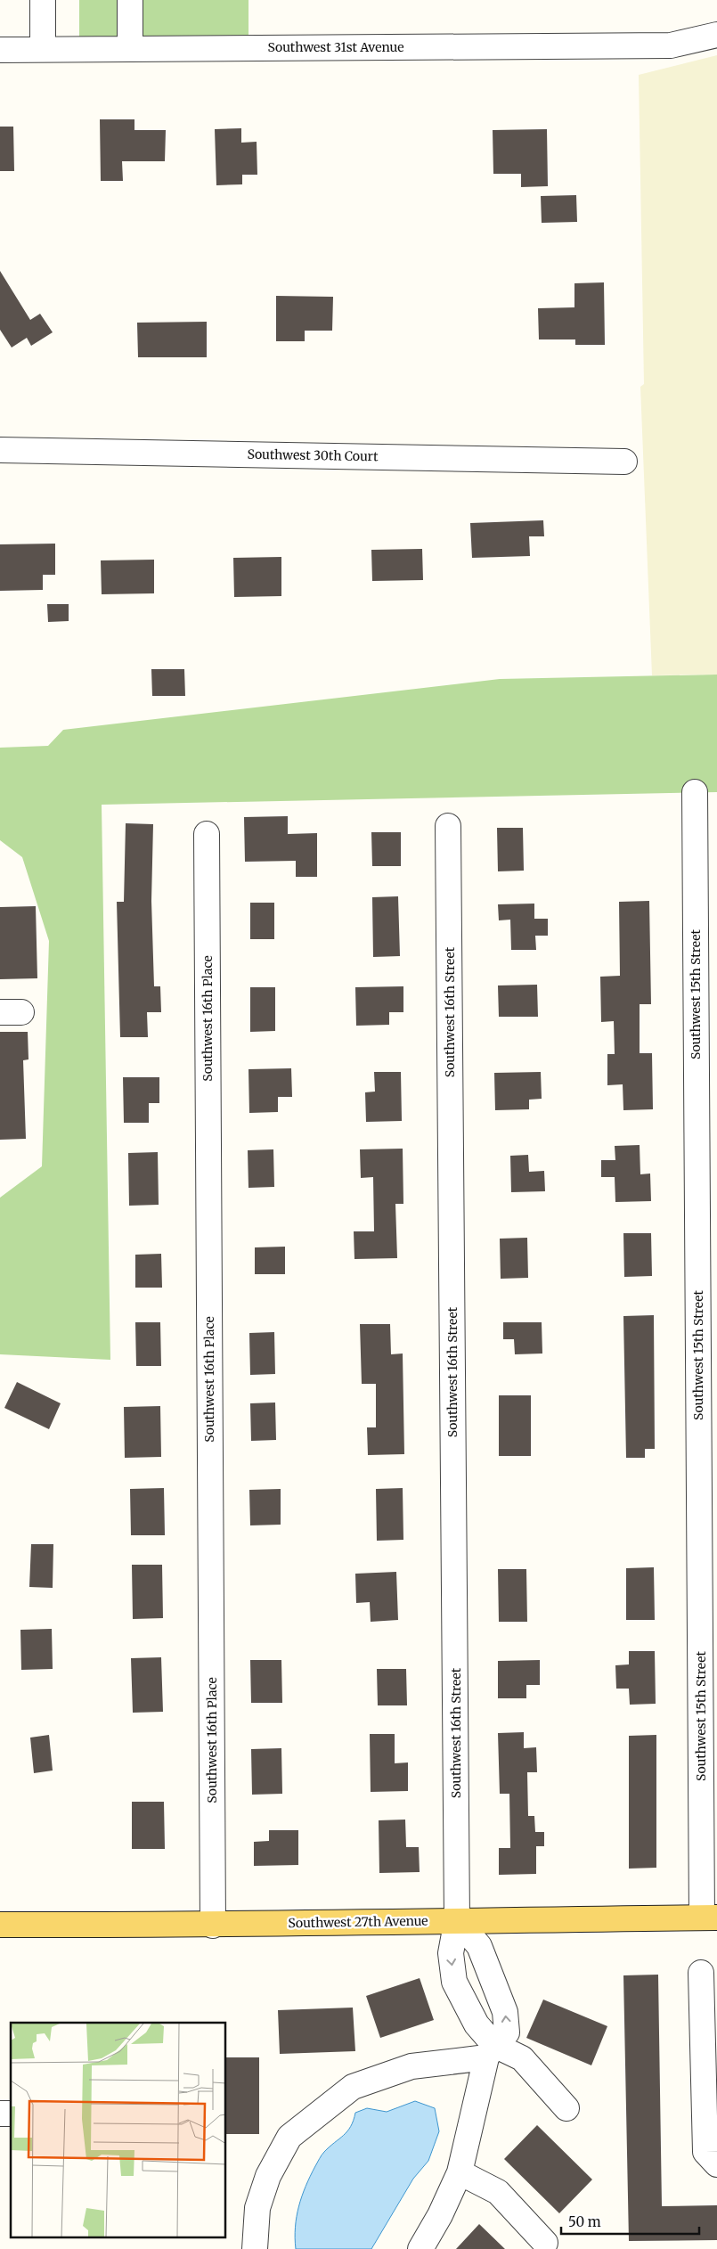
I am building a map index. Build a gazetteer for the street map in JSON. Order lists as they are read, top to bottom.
{
  "streets": {
    "main road": ["Southwest 27th Avenue"],
    "street": [
      "Southwest 31st Avenue",
      "Southwest 30th Court",
      "Southwest 15th Street",
      "Southwest 16th Street",
      "Southwest 16th Place"
    ]
  },
  "crossings": [
    ["Southwest 15th Street", "Southwest 27th Avenue"],
    ["Southwest 16th Street", "Southwest 27th Avenue"],
    ["Southwest 16th Place", "Southwest 27th Avenue"]
  ],
  "scale_bar": "50 m"
}
